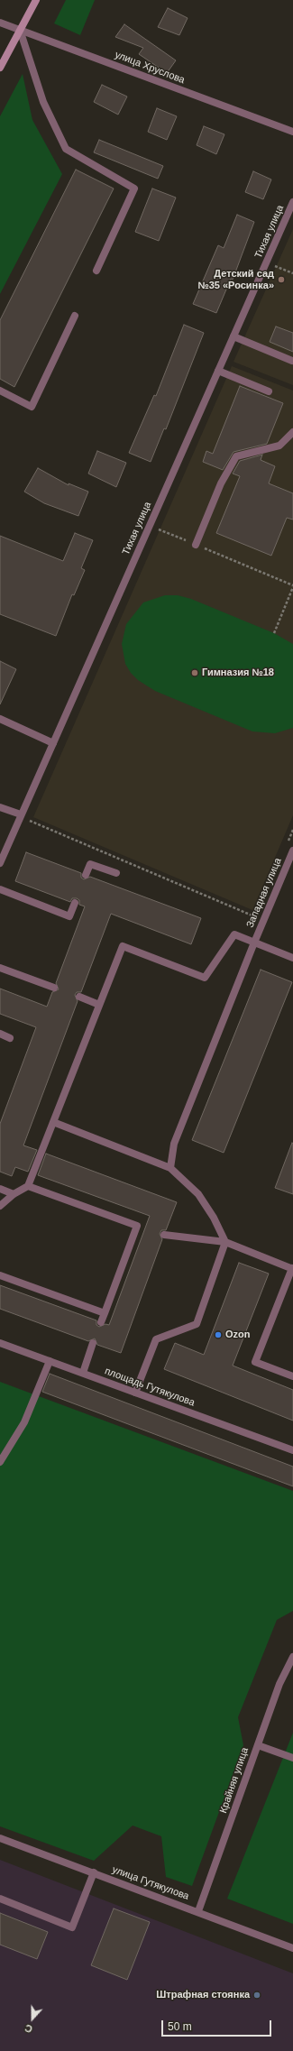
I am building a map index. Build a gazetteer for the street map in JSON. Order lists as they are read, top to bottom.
{
  "streets": {
    "street": [
      "улица Хруслова",
      "Тихая улица",
      "Западная улица",
      "площадь Гутякулова",
      "Крайняя улица",
      "улица Гутякулова"
    ]
  },
  "crossings": [
    ["Крайняя улица", "улица Гутякулова"]
  ],
  "places": [
    "Детский сад №35 «Росинка»",
    "Гимназия №18",
    "Ozon",
    "Штрафная стоянка"
  ],
  "scale_bar": "50 m",
  "north": "bottom"
}
